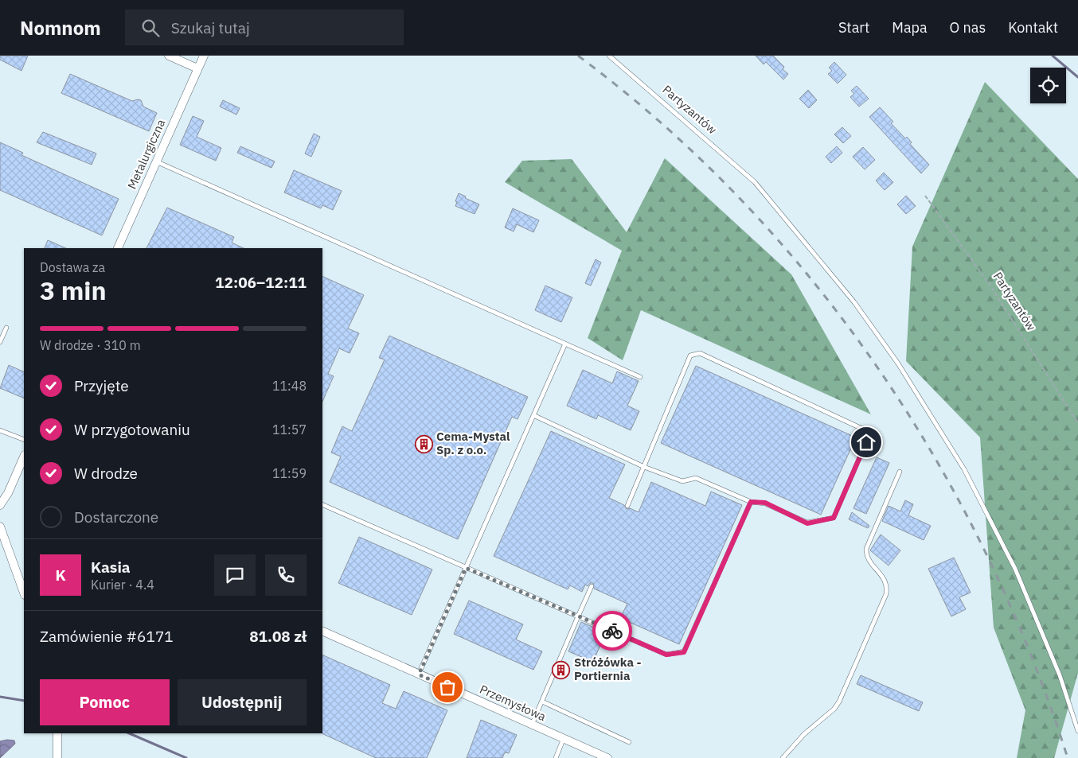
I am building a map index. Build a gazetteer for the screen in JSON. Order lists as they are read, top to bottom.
{
  "streets": {
    "street": ["Metalurgiczna", "Przemysłowa"],
    "lane": ["Partyzantów"]
  },
  "places": {
    "building": ["Cema-Mystal Sp. z o.o.", "Stróżówka - Portiernia"]
  },
  "page": {
    "header": "Nomnom",
    "search": "Szukaj tutaj",
    "nav": [
      "Start",
      "Mapa",
      "O nas",
      "Kontakt"
    ],
    "heading": ["3 min", "Dostawa za", "12:06–12:11"],
    "panel": [
      "Kasia",
      "Kurier · 4.4",
      "Zamówienie #6171",
      "81.08 zł"
    ],
    "bar": "W drodze · 310 m",
    "list": [
      ["Przyjęte", "11:48"],
      ["W przygotowaniu", "11:57"],
      ["W drodze", "11:59"],
      "Dostarczone"
    ],
    "round": "K",
    "buttons": ["Pomoc", "Udostępnij"]
  }
}
